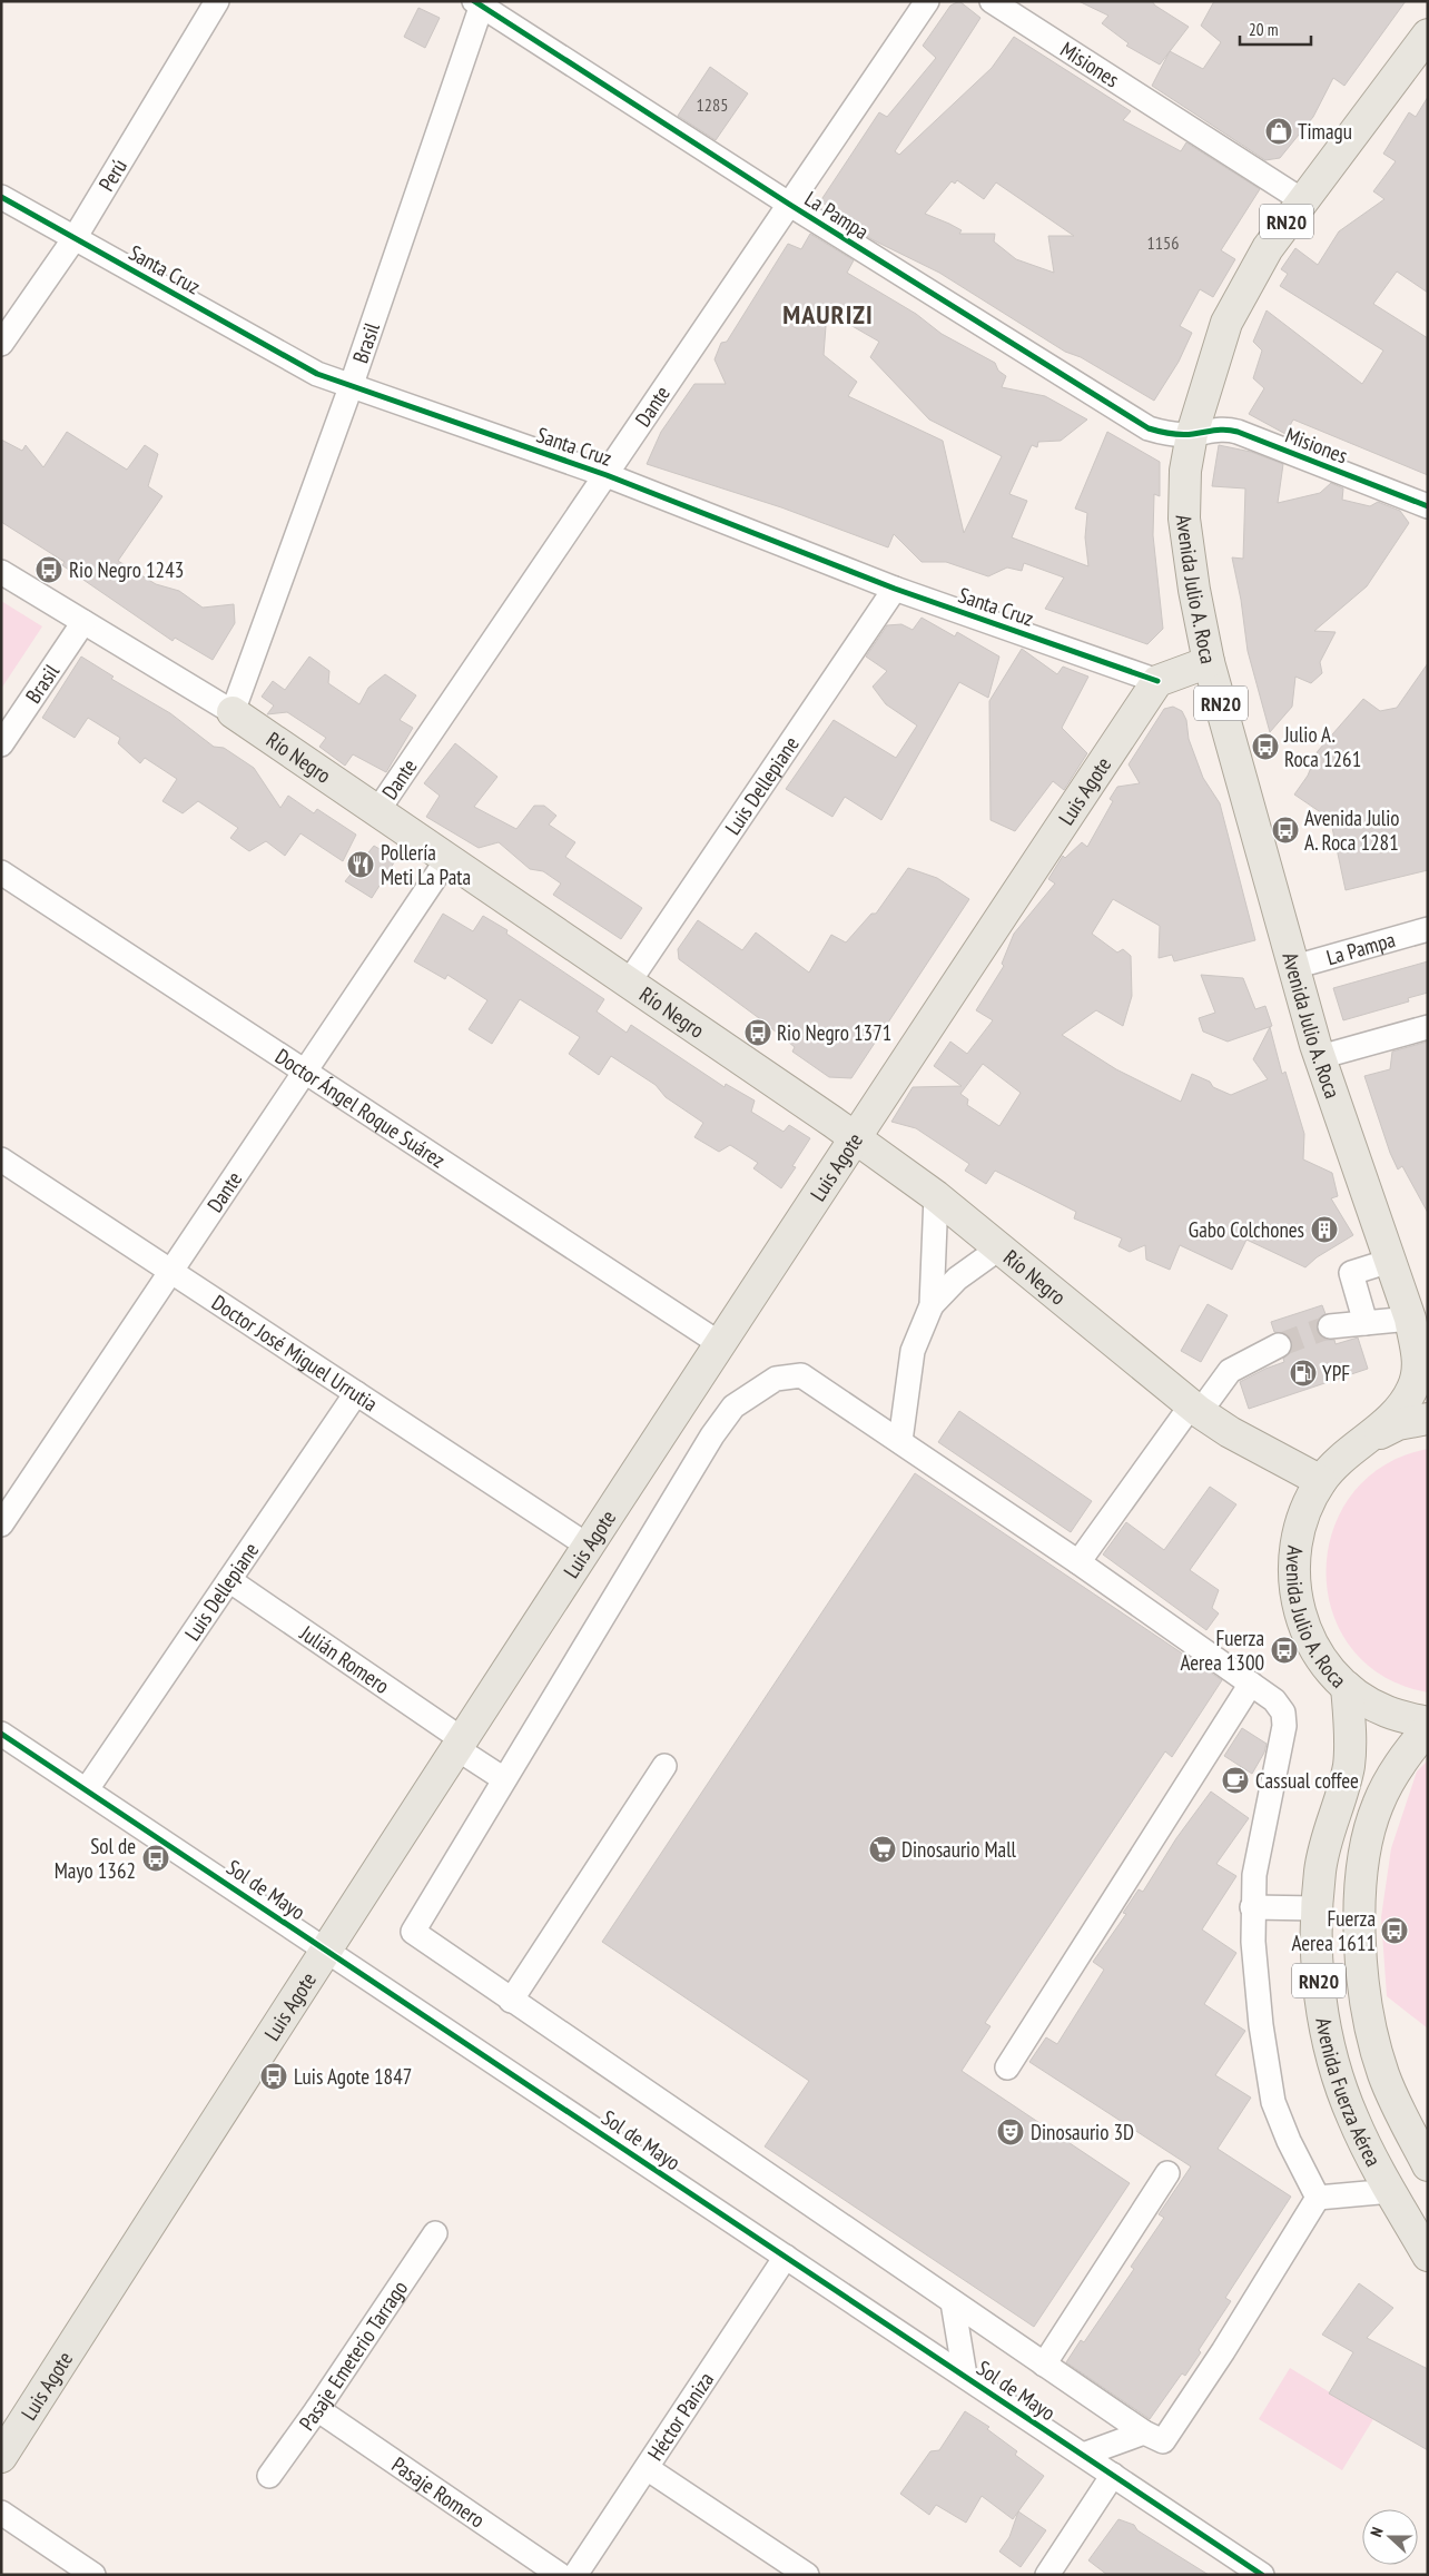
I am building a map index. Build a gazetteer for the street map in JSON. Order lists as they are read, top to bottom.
{
  "streets": {
    "main road": [
      "RN20",
      "Avenida Julio A. Roca",
      "Río Negro",
      "Luis Agote",
      "Avenida Fuerza Aérea"
    ],
    "street": [
      "Misiones",
      "Perú",
      "La Pampa",
      "Santa Cruz",
      "Brasil",
      "Dante",
      "Luis Dellepiane",
      "Doctor Ángel Roque Suárez",
      "Doctor José Miguel Urrutia",
      "Julián Romero",
      "Sol de Mayo",
      "Pasaje Emeterio Tarrago",
      "Héctor Paniza",
      "Pasaje Romero"
    ]
  },
  "crossings": [
    ["Misiones", "La Pampa"],
    ["Misiones", "Avenida Julio A. Roca"],
    ["Perú", "Santa Cruz"],
    ["La Pampa", "Brasil"],
    ["La Pampa", "Dante"],
    ["La Pampa", "Avenida Julio A. Roca"],
    ["Santa Cruz", "Brasil"],
    ["Santa Cruz", "Dante"],
    ["Santa Cruz", "Luis Dellepiane"],
    ["Santa Cruz", "Luis Agote"],
    ["Brasil", "Río Negro"],
    ["Dante", "Río Negro"],
    ["Dante", "Doctor Ángel Roque Suárez"],
    ["Dante", "Doctor José Miguel Urrutia"],
    ["Avenida Julio A. Roca", "Río Negro"],
    ["Avenida Julio A. Roca", "Avenida Fuerza Aérea"],
    ["Río Negro", "Luis Dellepiane"],
    ["Río Negro", "Luis Agote"],
    ["Luis Dellepiane", "Doctor José Miguel Urrutia"],
    ["Luis Dellepiane", "Julián Romero"],
    ["Luis Dellepiane", "Sol de Mayo"],
    ["Luis Agote", "Doctor Ángel Roque Suárez"],
    ["Luis Agote", "Doctor José Miguel Urrutia"],
    ["Luis Agote", "Julián Romero"],
    ["Luis Agote", "Sol de Mayo"],
    ["Sol de Mayo", "Héctor Paniza"],
    ["Pasaje Emeterio Tarrago", "Pasaje Romero"]
  ],
  "districts": ["MAURIZI"],
  "places": {
    "shop": ["Timagu"],
    "bus stop": [
      "Rio Negro 1243",
      "Julio A. Roca 1261",
      "Avenida Julio A. Roca 1281",
      "Rio Negro 1371",
      "Fuerza Aerea 1300",
      "Sol de Mayo 1362",
      "Fuerza Aerea 1611",
      "Luis Agote 1847"
    ],
    "restaurant": ["Pollería Meti La Pata"],
    "building": ["Gabo Colchones"],
    "fuel station": ["YPF"],
    "cafe": ["Cassual coffee"],
    "supermarket": ["Dinosaurio Mall"],
    "theatre": ["Dinosaurio 3D"]
  },
  "house_numbers": ["1285", "1156"],
  "scale_bar": "20 m",
  "north": "left"
}
